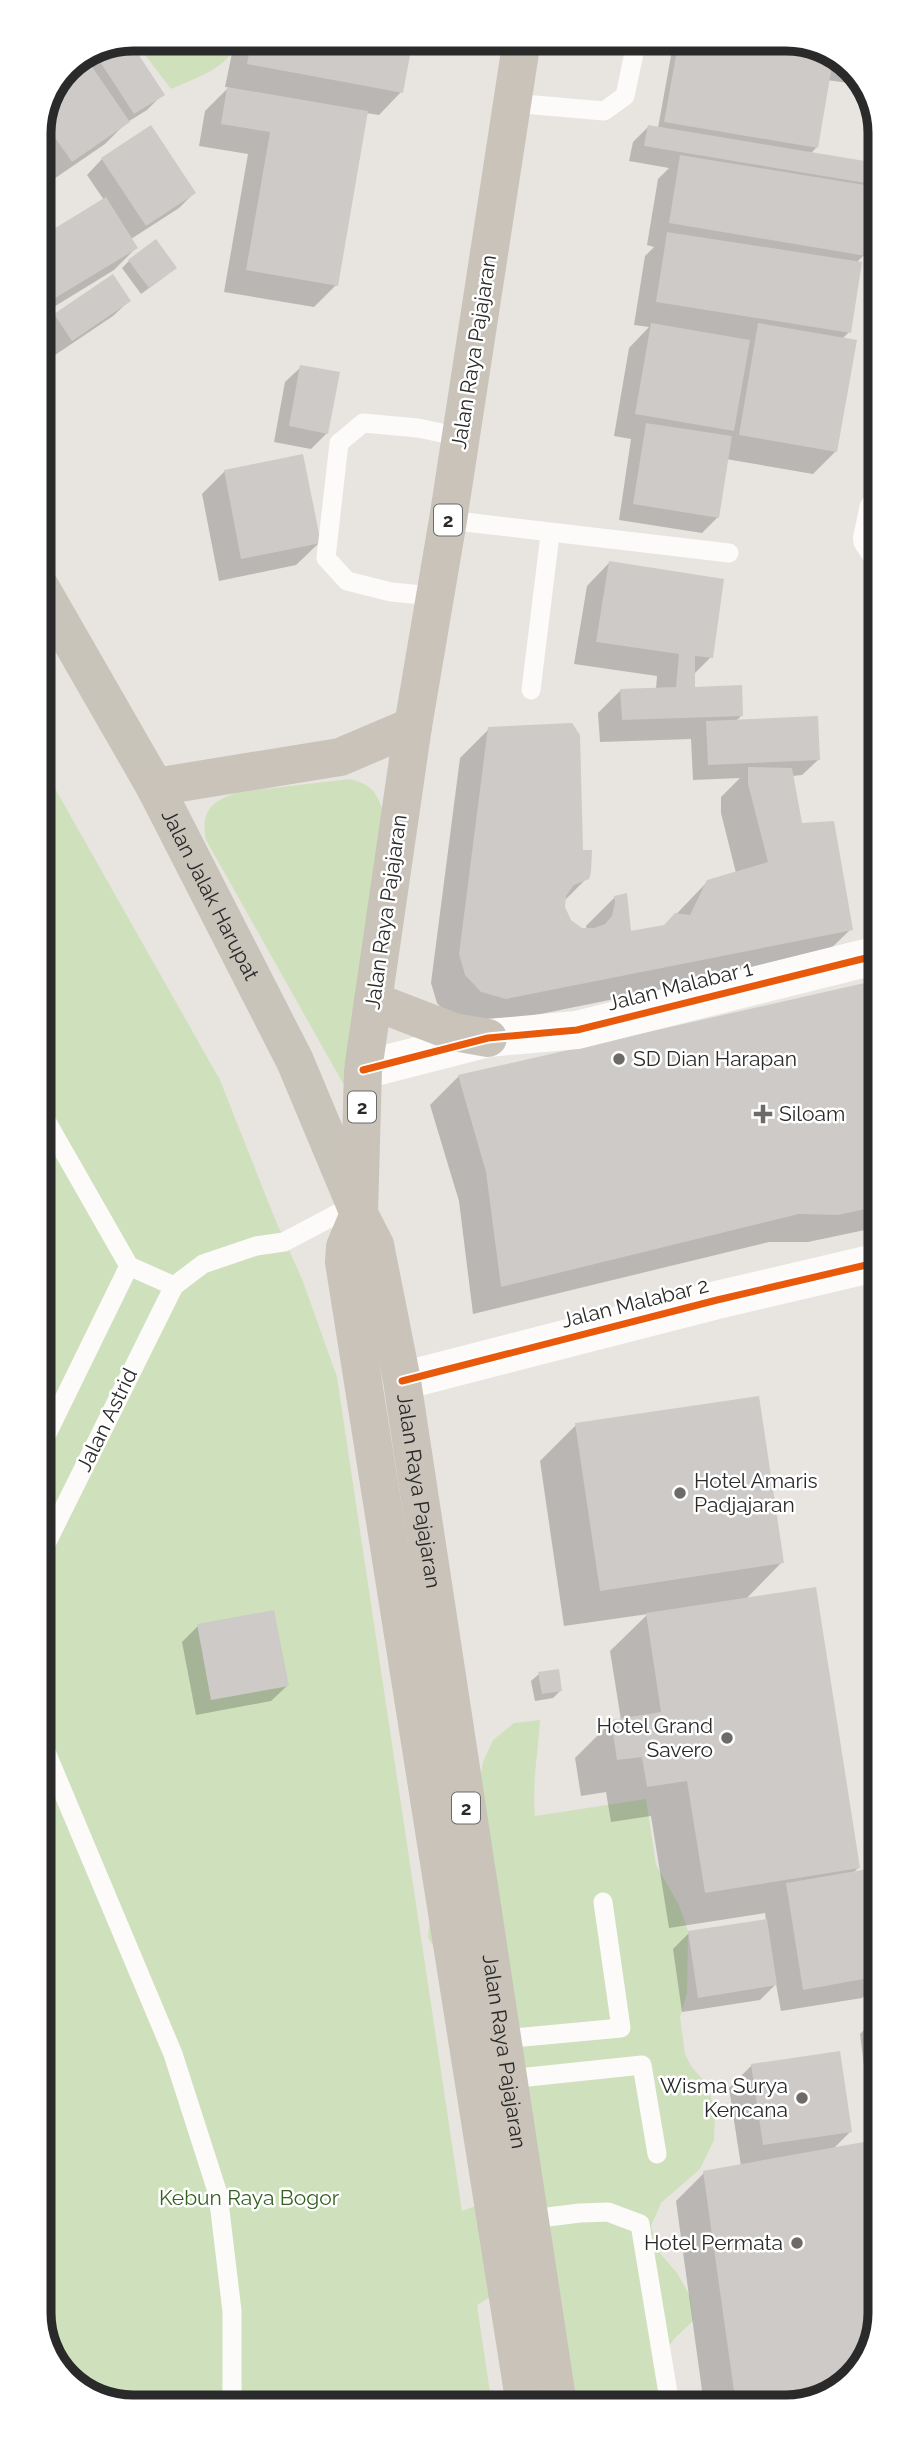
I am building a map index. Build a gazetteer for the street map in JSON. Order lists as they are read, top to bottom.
{
  "streets": {
    "highway": ["Jalan Raya Pajajaran", "2"],
    "main road": ["Jalan Jalak Harupat"],
    "street": ["Jalan Malabar 1", "Jalan Malabar 2"],
    "lane": ["Jalan Astrid"]
  },
  "crossings": [
    ["Jalan Raya Pajajaran", "2"],
    ["Jalan Raya Pajajaran", "Jalan Jalak Harupat"],
    ["Jalan Raya Pajajaran", "Jalan Malabar 1"],
    ["Jalan Raya Pajajaran", "Jalan Malabar 2"],
    ["2", "Jalan Jalak Harupat"]
  ],
  "parks": ["Kebun Raya Bogor"],
  "places": {
    "other": [
      "SD Dian Harapan",
      "Hotel Amaris Padjajaran",
      "Hotel Grand Savero",
      "Wisma Surya Kencana",
      "Hotel Permata"
    ],
    "health": ["Siloam"]
  }
}
